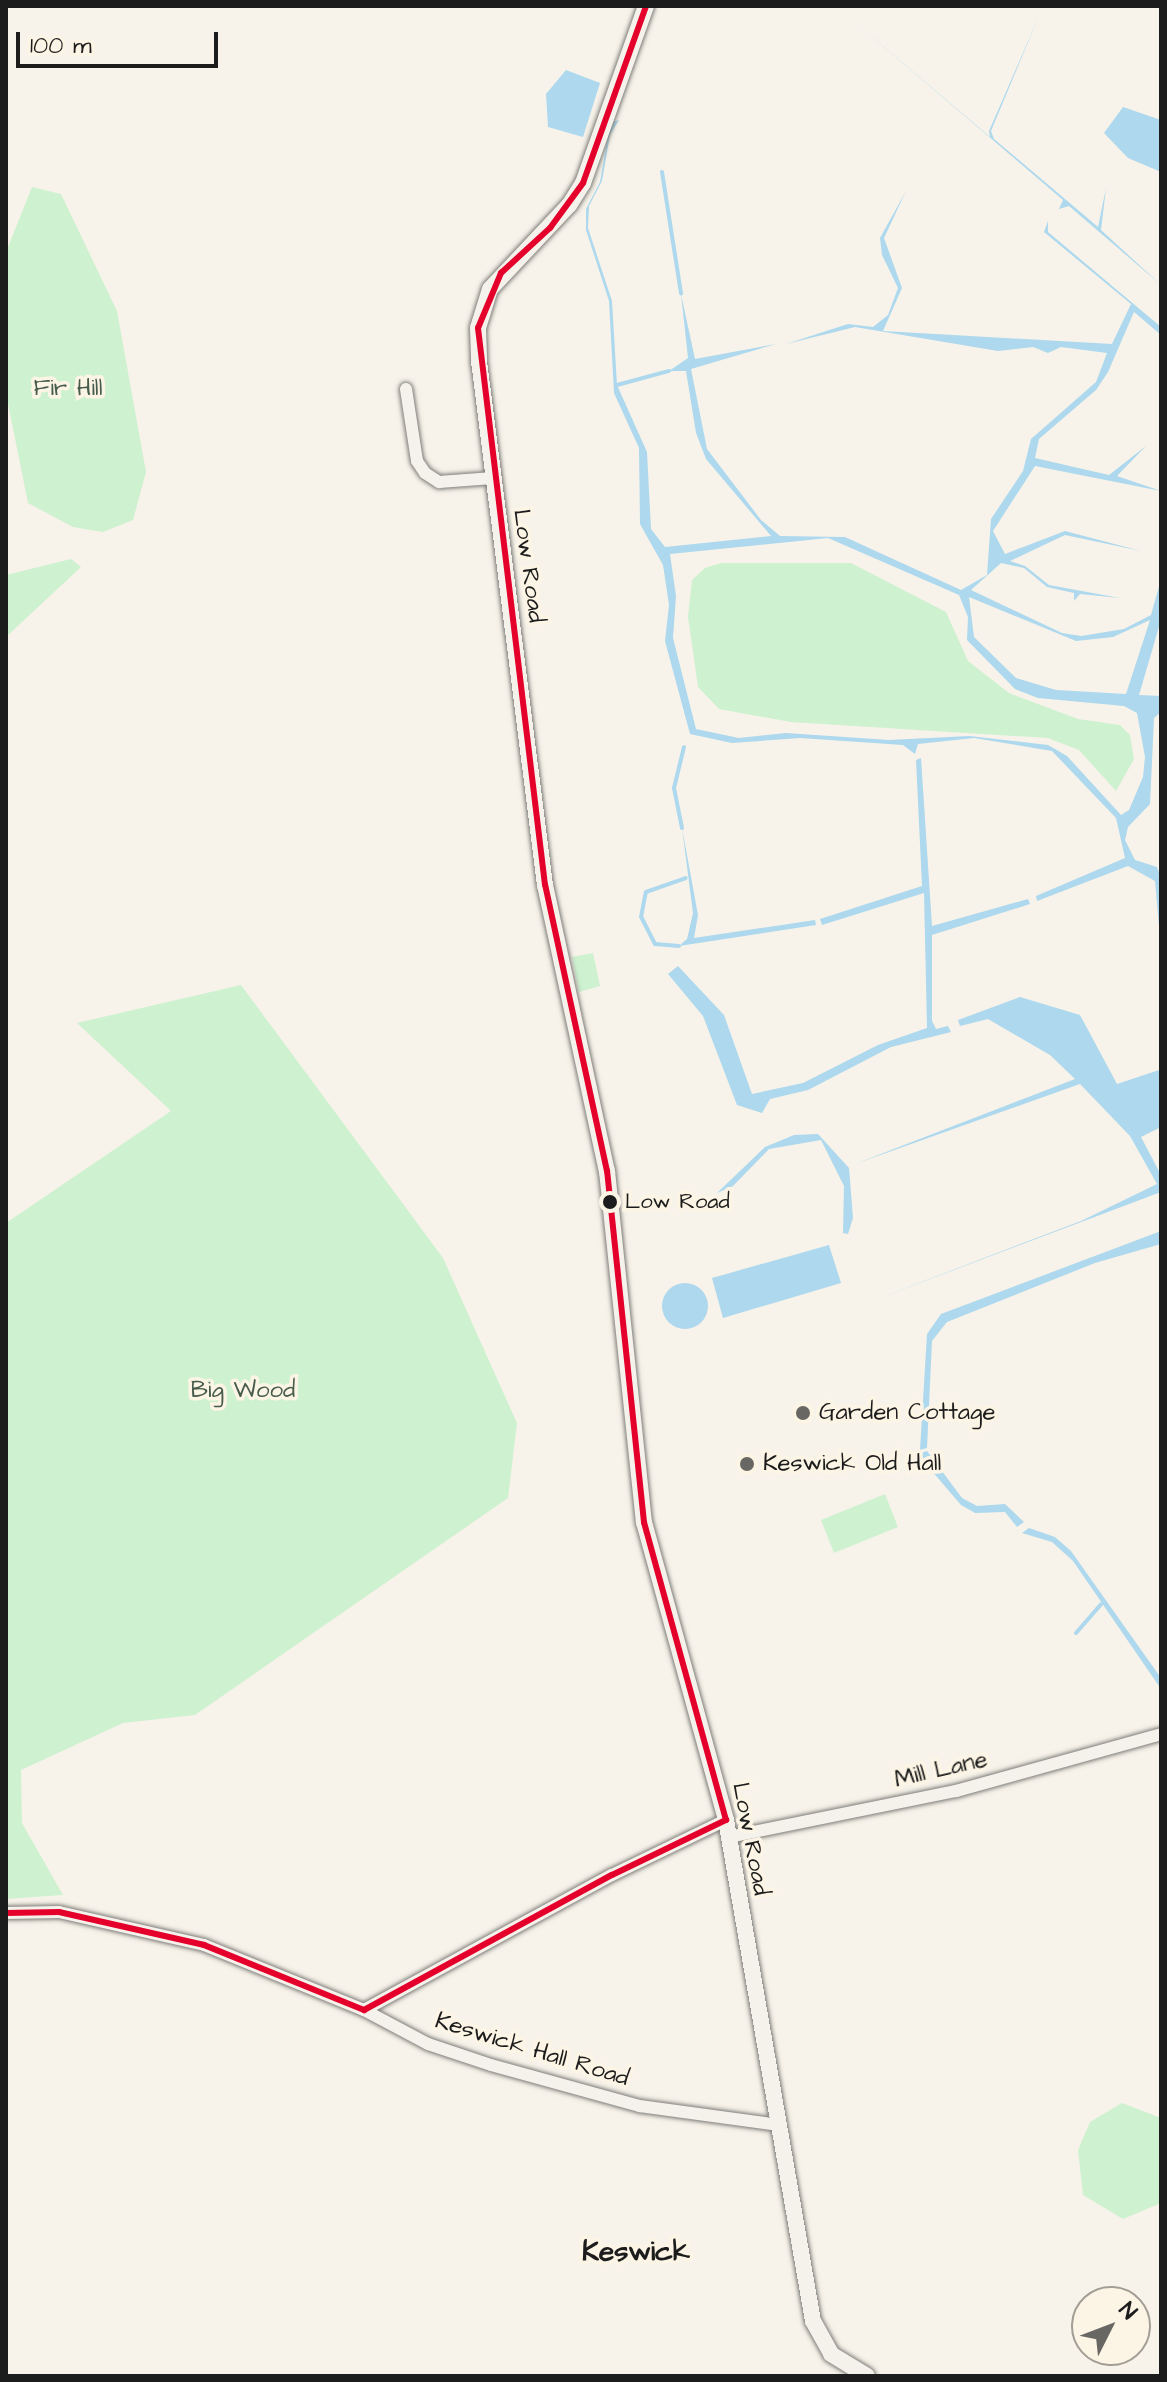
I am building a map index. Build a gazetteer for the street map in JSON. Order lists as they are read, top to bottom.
{
  "streets": {
    "street": ["Low Road", "Mill Lane", "Keswick Hall Road"]
  },
  "crossings": [
    ["Low Road", "Mill Lane"],
    ["Low Road", "Keswick Hall Road"],
    ["Mill Lane", "Keswick Hall Road"]
  ],
  "districts": ["Keswick"],
  "parks": ["Fir Hill", "Big Wood"],
  "places": ["Low Road", "Garden Cottage", "Keswick Old Hall"],
  "scale_bar": "100 m",
  "north": "top right"
}
